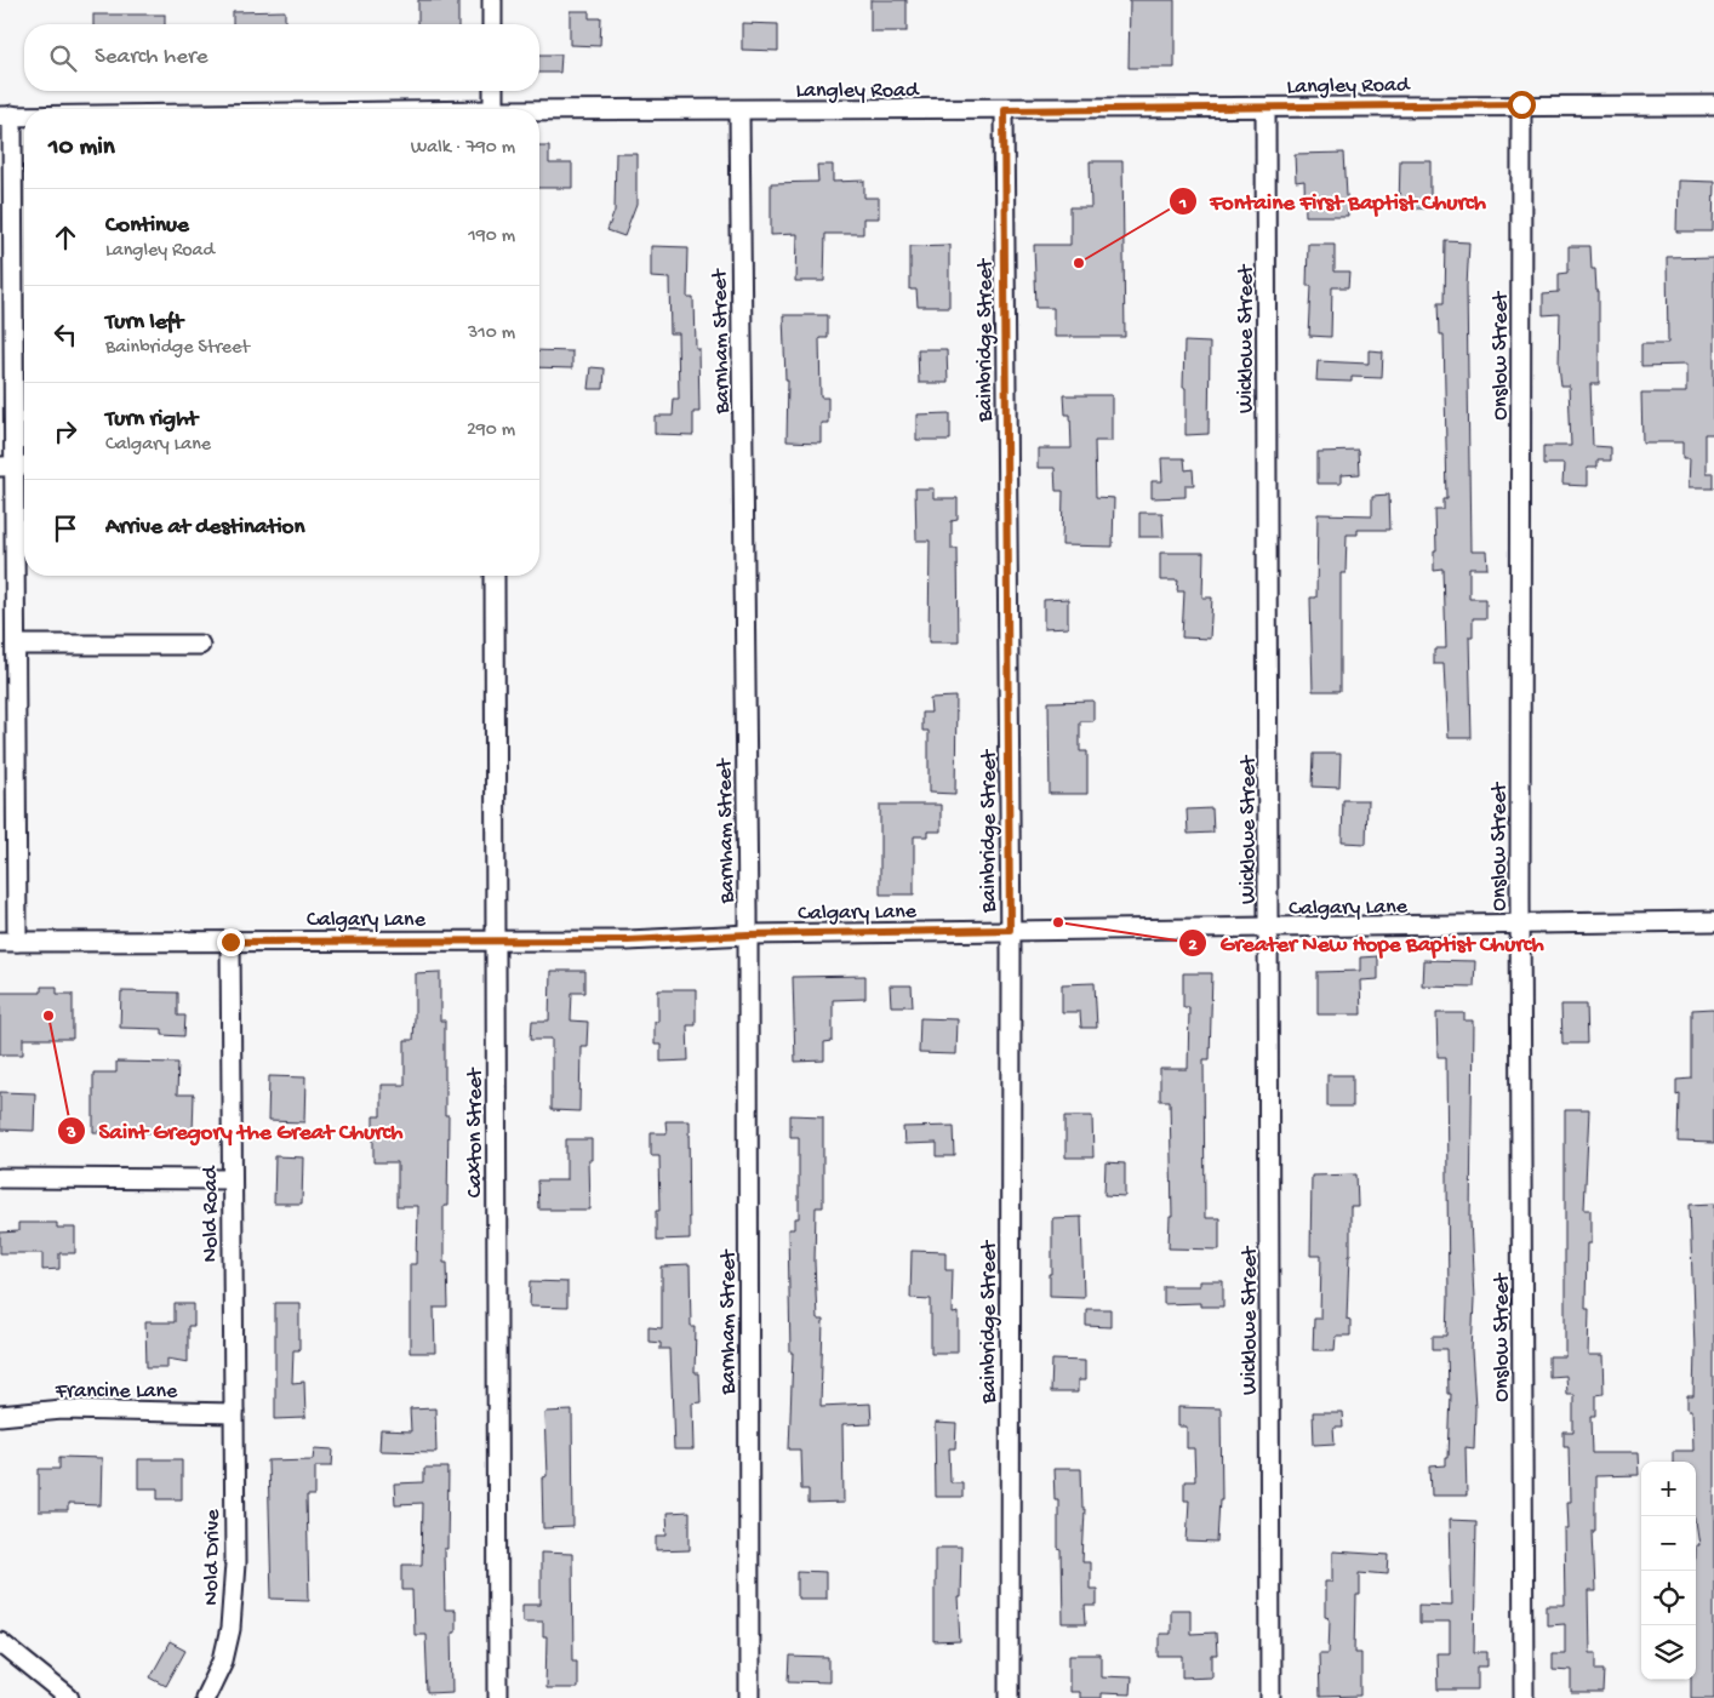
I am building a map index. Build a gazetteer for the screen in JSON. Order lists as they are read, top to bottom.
{
  "streets": {
    "street": [
      "Langley Road",
      "Wicklowe Street",
      "Bainbridge Street",
      "Barnham Street",
      "Onslow Street",
      "Calgary Lane",
      "Caxton Street",
      "Nold Road",
      "Francine Lane",
      "Nold Drive"
    ]
  },
  "crossings": [
    ["Langley Road", "Wicklowe Street"],
    ["Langley Road", "Bainbridge Street"],
    ["Langley Road", "Barnham Street"],
    ["Langley Road", "Onslow Street"],
    ["Wicklowe Street", "Calgary Lane"],
    ["Bainbridge Street", "Calgary Lane"],
    ["Barnham Street", "Calgary Lane"],
    ["Onslow Street", "Calgary Lane"],
    ["Calgary Lane", "Caxton Street"],
    ["Calgary Lane", "Nold Road"],
    ["Nold Road", "Francine Lane"],
    ["Nold Road", "Nold Drive"],
    ["Francine Lane", "Nold Drive"]
  ],
  "places": ["Fontaine First Baptist Church", "Greater New Hope Baptist Church", "Saint Gregory the Great Church"],
  "page": {
    "search": "Search here",
    "heading": ["10 min", "Walk · 790 m"],
    "list": [
      ["Continue", "Langley Road", "190 m"],
      ["Turn left", "Bainbridge Street", "310 m"],
      ["Turn right", "Calgary Lane", "290 m"],
      "Arrive at destination"
    ],
    "map_buttons": ["+", "−"]
  }
}
